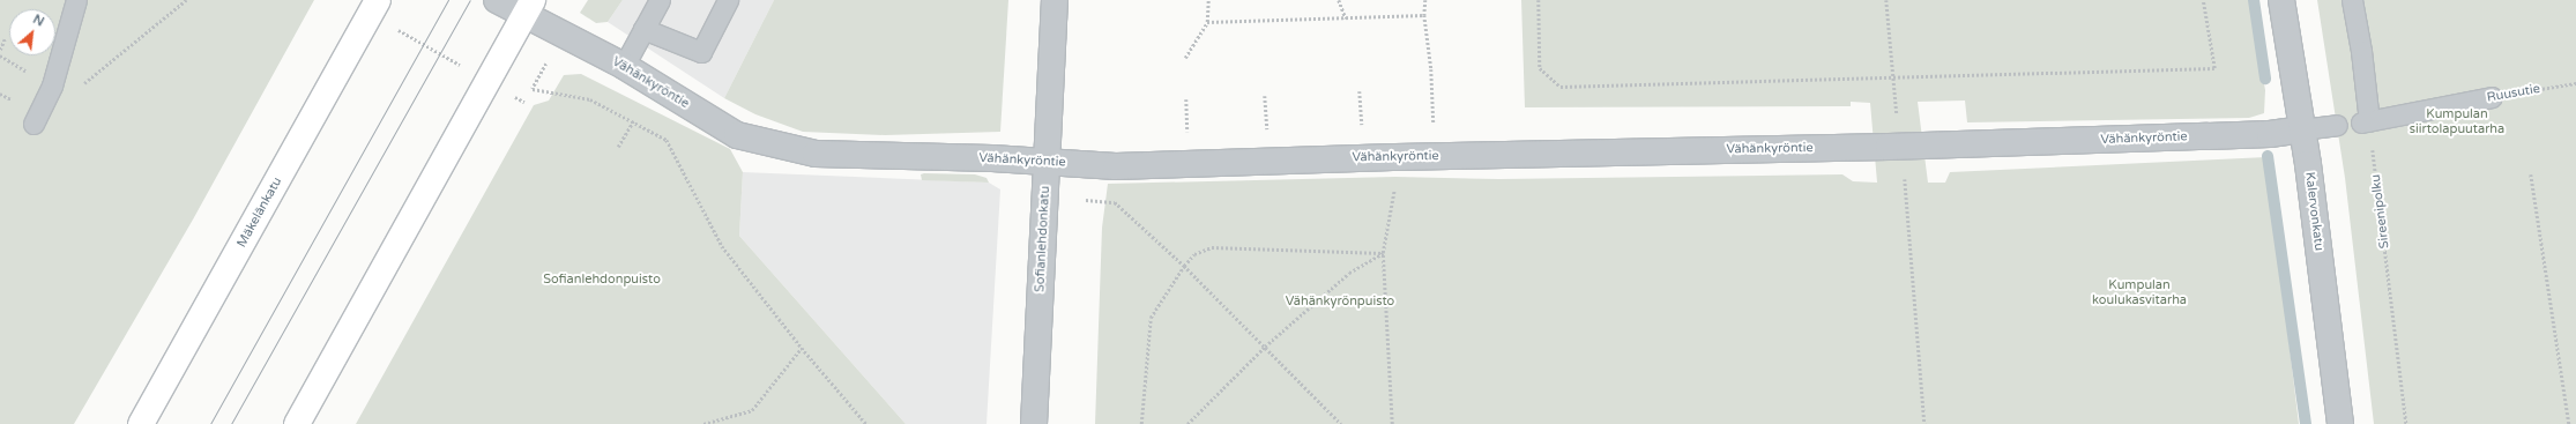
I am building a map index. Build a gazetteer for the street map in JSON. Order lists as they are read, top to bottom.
{
  "streets": {
    "main road": ["Mäkelänkatu"],
    "street": ["Vähänkyröntie", "Kalervonkatu", "Sofianlehdonkatu"],
    "lane": ["Ruusutie"],
    "path": ["Sireenipolku"]
  },
  "crossings": [
    ["Vähänkyröntie", "Kalervonkatu"],
    ["Vähänkyröntie", "Sofianlehdonkatu"],
    ["Ruusutie", "Sireenipolku"]
  ],
  "parks": [
    "Kumpulan siirtolapuutarha",
    "Sofianlehdonpuisto",
    "Kumpulan koulukasvitarha",
    "Vähänkyrönpuisto"
  ],
  "north": "top right"
}
